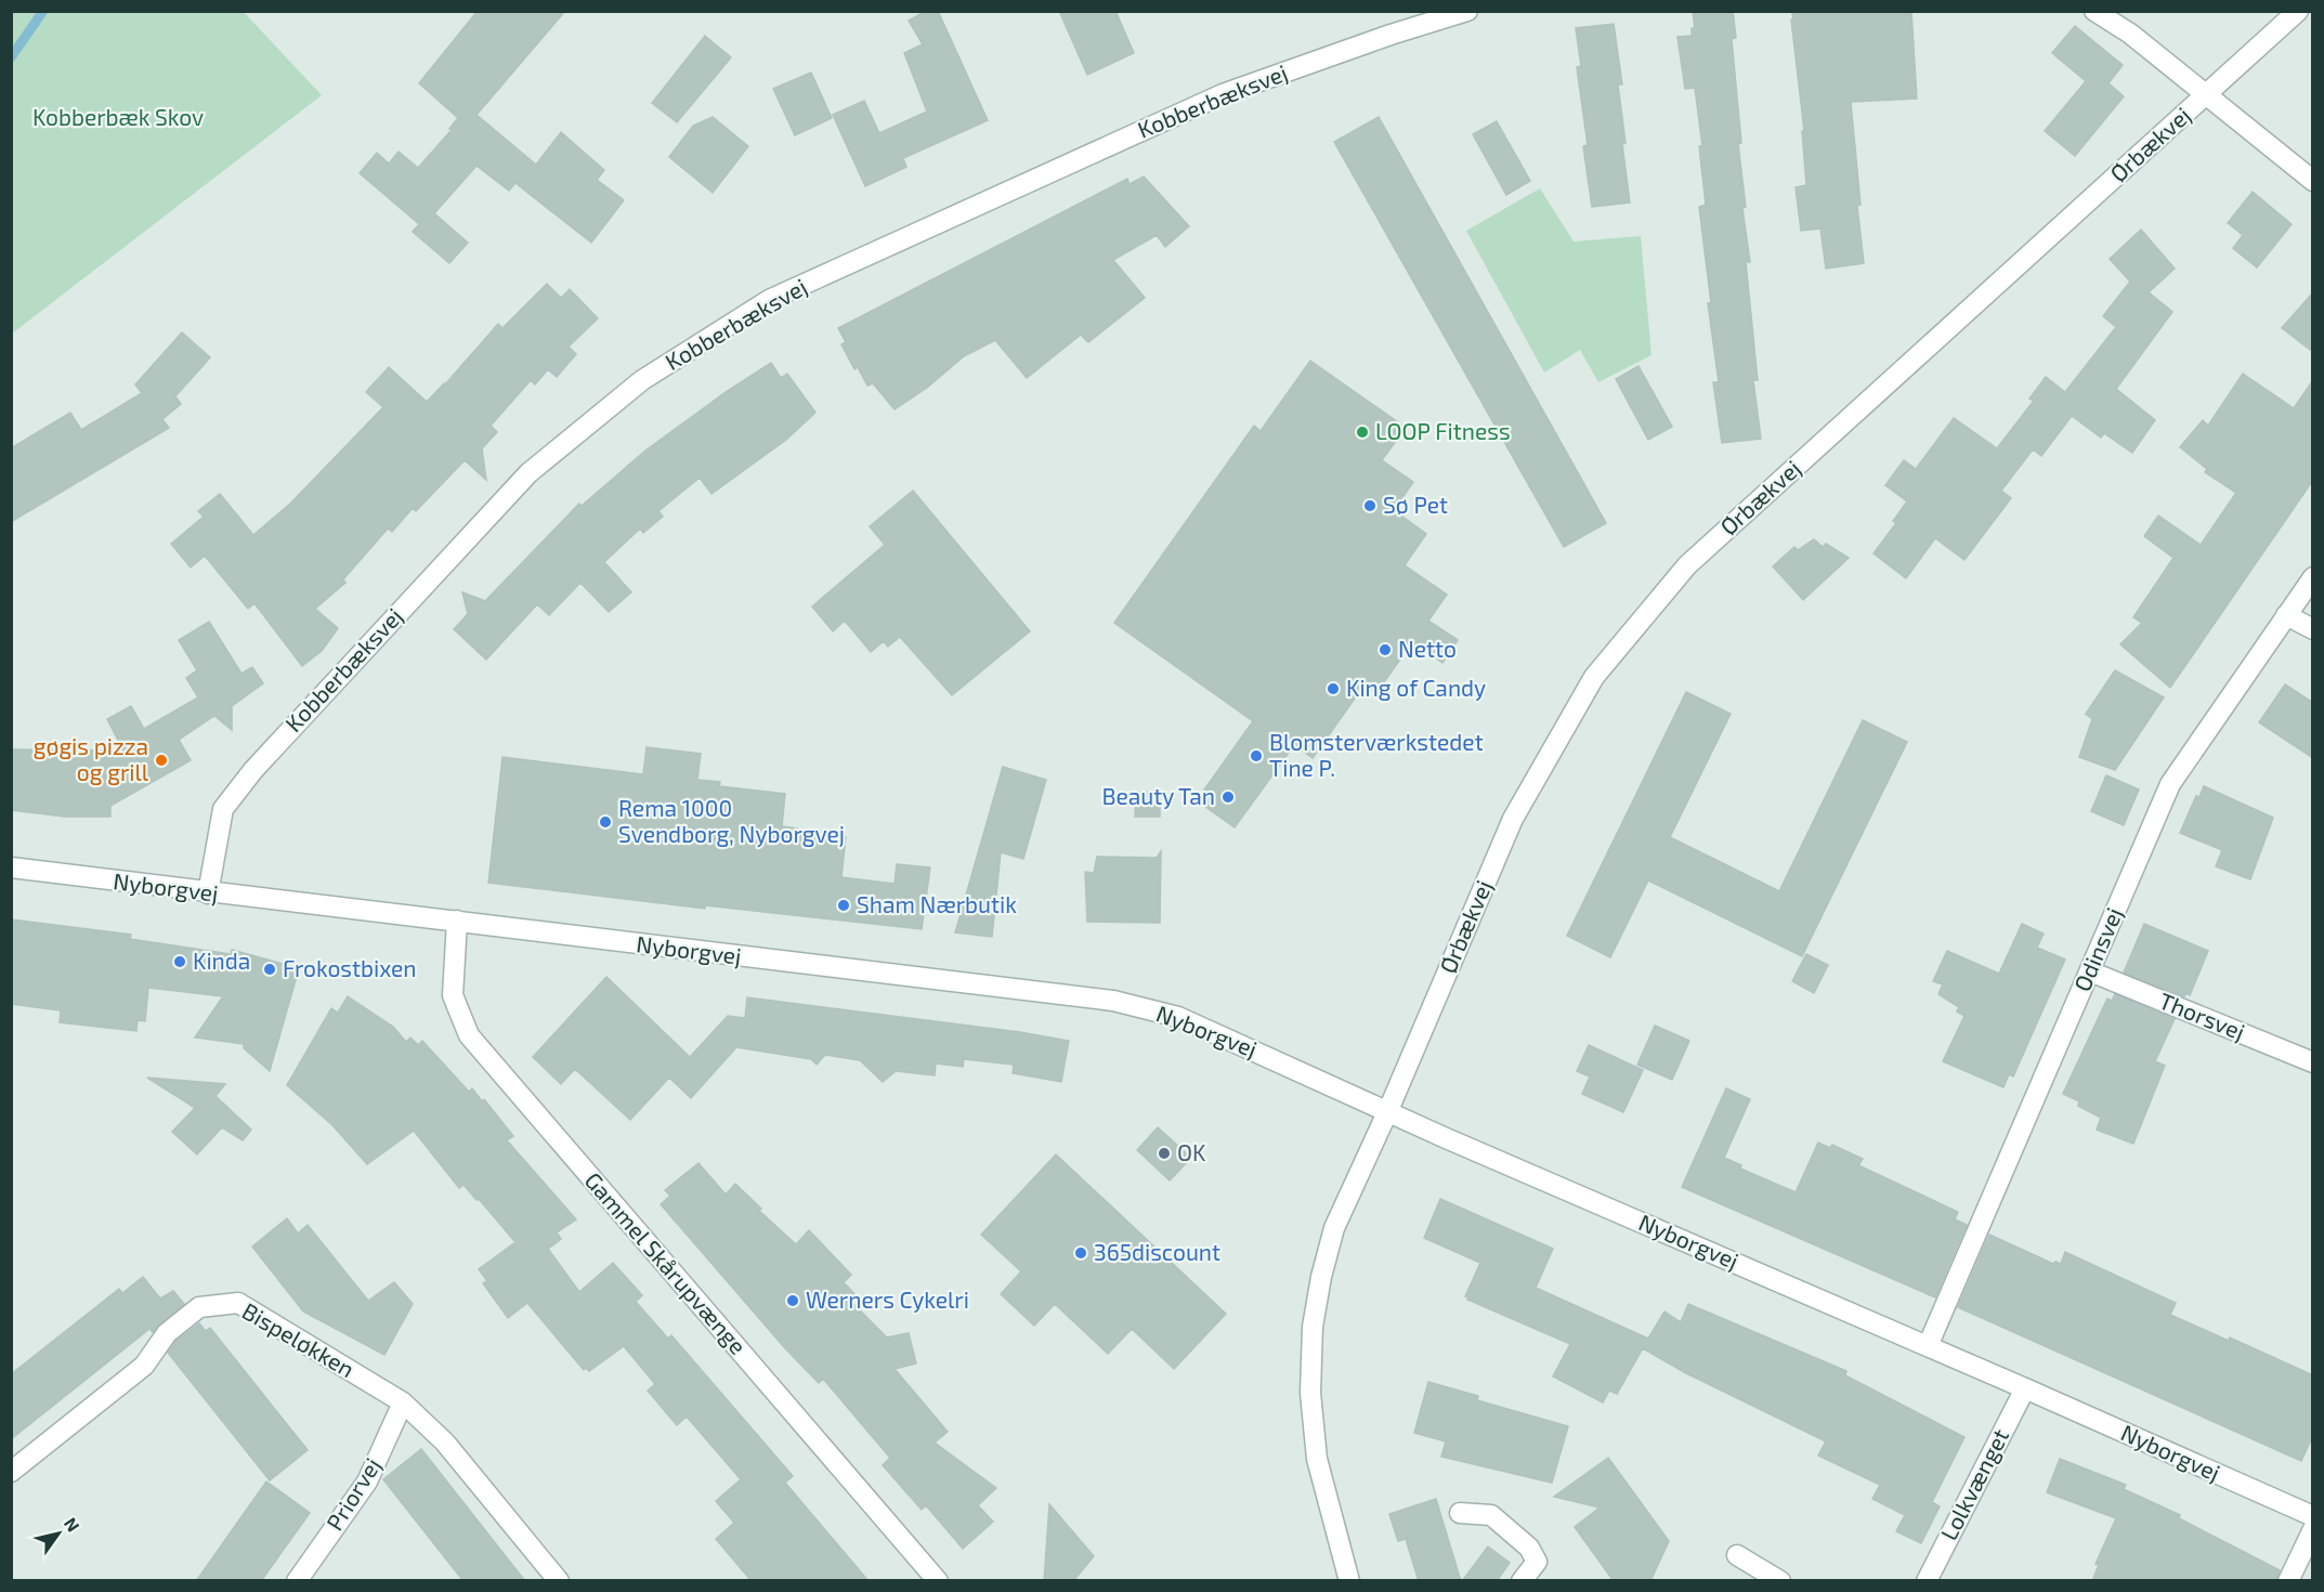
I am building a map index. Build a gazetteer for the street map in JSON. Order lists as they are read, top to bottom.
{
  "streets": {
    "street": [
      "Kobberbæksvej",
      "Ørbækvej",
      "Nyborgvej",
      "Odinsvej",
      "Thorsvej",
      "Gammel Skårupvænge",
      "Bispeløkken",
      "Lolkvænget",
      "Priorvej"
    ]
  },
  "crossings": [
    ["Kobberbæksvej", "Nyborgvej"],
    ["Ørbækvej", "Nyborgvej"],
    ["Nyborgvej", "Odinsvej"],
    ["Nyborgvej", "Gammel Skårupvænge"],
    ["Nyborgvej", "Lolkvænget"],
    ["Odinsvej", "Thorsvej"],
    ["Bispeløkken", "Priorvej"]
  ],
  "parks": ["Kobberbæk Skov"],
  "places": [
    "LOOP Fitness",
    "Sø Pet",
    "Netto",
    "King of Candy",
    "Blomsterværkstedet Tine P.",
    "gøgis pizza og grill",
    "Beauty Tan",
    "Rema 1000 Svendborg, Nyborgvej",
    "Sham Nærbutik",
    "Kinda",
    "Frokostbixen",
    "OK",
    "365discount",
    "Werners Cykelri"
  ],
  "north": "top right"
}
